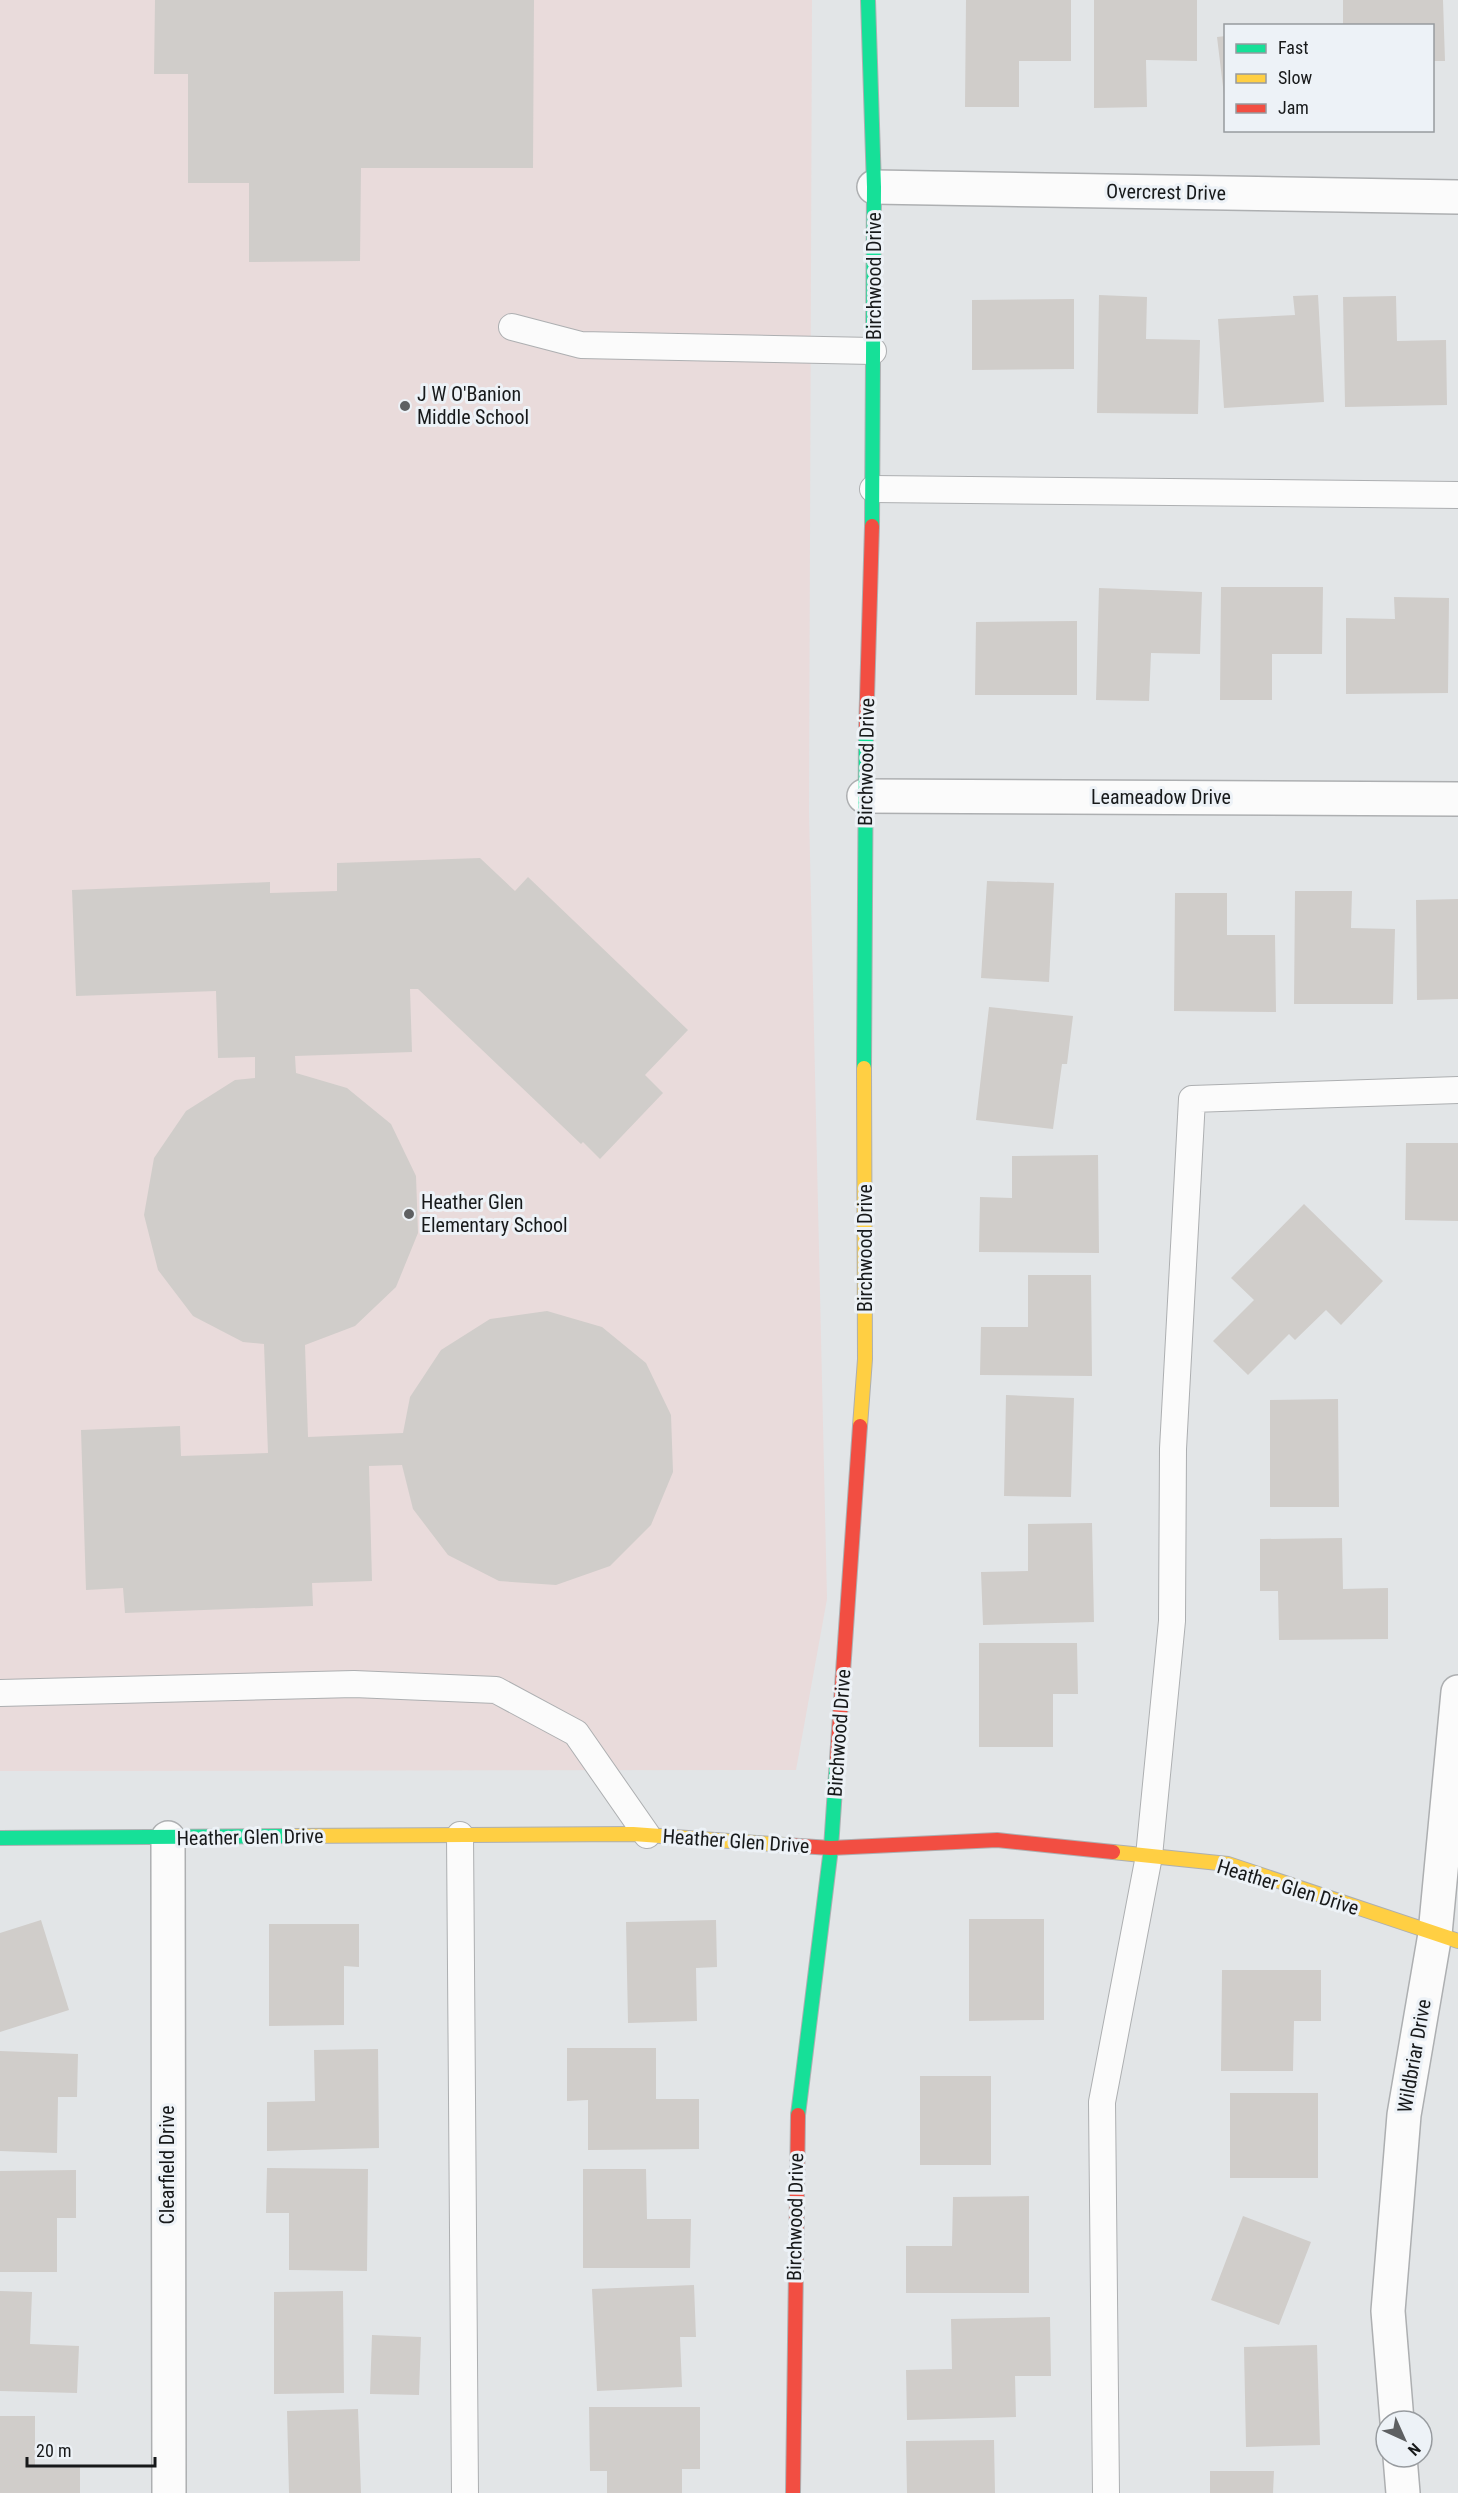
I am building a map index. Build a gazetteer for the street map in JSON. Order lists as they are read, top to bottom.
{
  "streets": {
    "street": [
      "Overcrest Drive",
      "Birchwood Drive",
      "Leameadow Drive",
      "Heather Glen Drive",
      "Wildbriar Drive",
      "Clearfield Drive"
    ]
  },
  "crossings": [
    ["Overcrest Drive", "Birchwood Drive"],
    ["Birchwood Drive", "Leameadow Drive"],
    ["Birchwood Drive", "Heather Glen Drive"],
    ["Heather Glen Drive", "Wildbriar Drive"],
    ["Heather Glen Drive", "Clearfield Drive"]
  ],
  "places": ["J W O'Banion Middle School", "Heather Glen Elementary School"],
  "legend": ["Fast", "Slow", "Jam"],
  "scale_bar": "20 m",
  "north": "bottom right"
}
